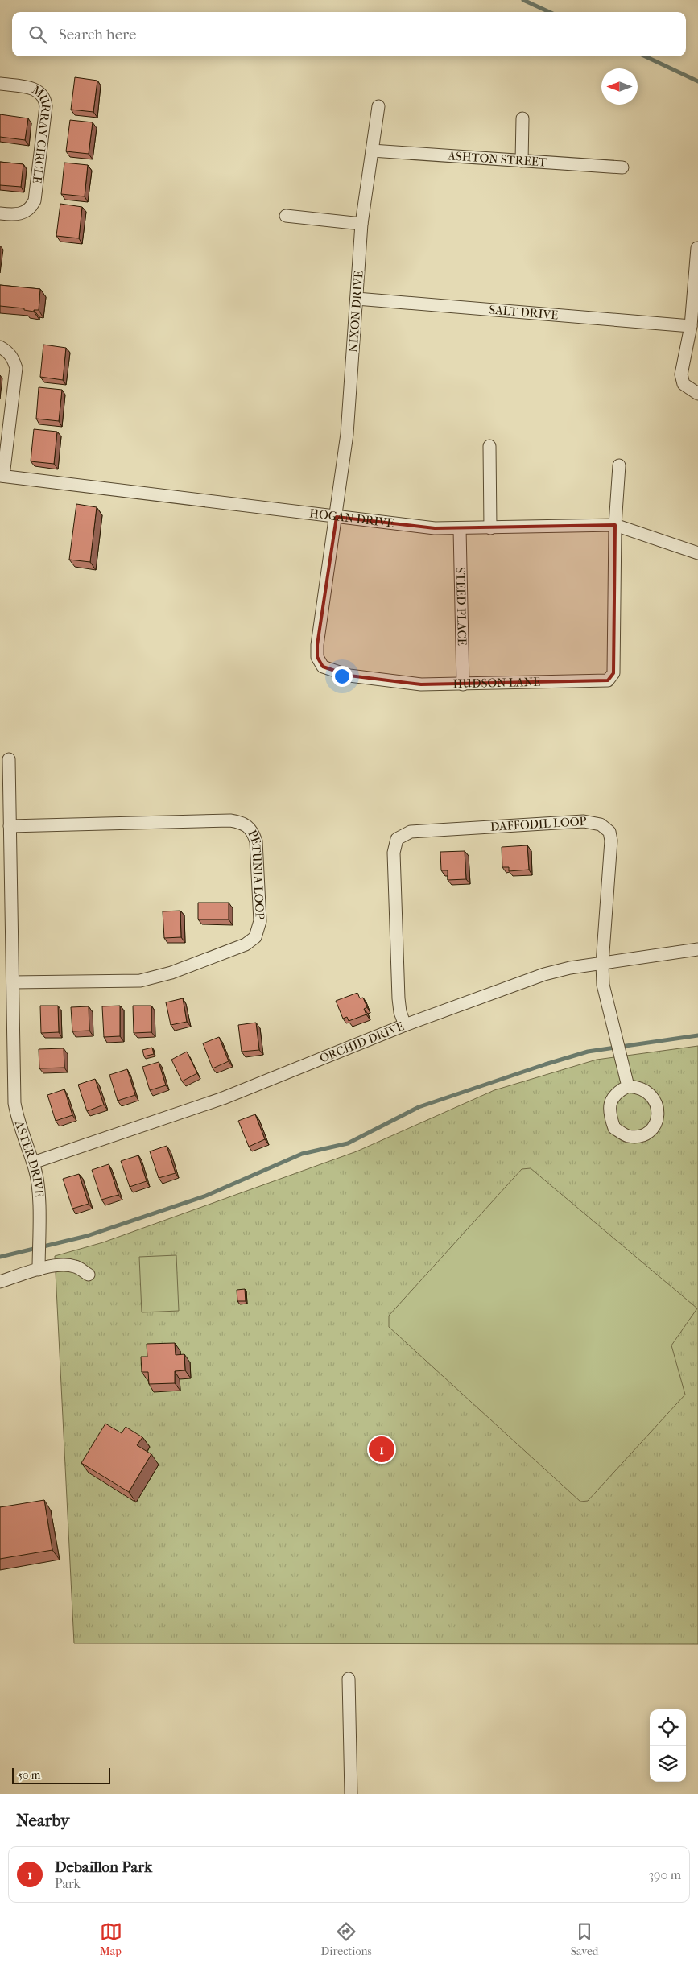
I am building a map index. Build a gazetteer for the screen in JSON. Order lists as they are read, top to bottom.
{
  "streets": {
    "street": [
      "MURRAY CIRCLE",
      "ASHTON STREET",
      "NIXON DRIVE",
      "SALT DRIVE",
      "HOGAN DRIVE",
      "STEED PLACE",
      "HUDSON LANE",
      "DAFFODIL LOOP",
      "PETUNIA LOOP",
      "ORCHID DRIVE",
      "ASTER DRIVE"
    ]
  },
  "crossings": [
    ["ASHTON STREET", "NIXON DRIVE"],
    ["NIXON DRIVE", "SALT DRIVE"],
    ["NIXON DRIVE", "HOGAN DRIVE"],
    ["NIXON DRIVE", "HUDSON LANE"],
    ["HOGAN DRIVE", "STEED PLACE"],
    ["HOGAN DRIVE", "HUDSON LANE"],
    ["STEED PLACE", "HUDSON LANE"],
    ["DAFFODIL LOOP", "ORCHID DRIVE"],
    ["PETUNIA LOOP", "ASTER DRIVE"],
    ["ORCHID DRIVE", "ASTER DRIVE"]
  ],
  "scale_bar": "50 m",
  "north": "left",
  "page": {
    "search": "Search here",
    "pins": "1",
    "scale": "50 m",
    "heading": "Nearby",
    "list": [
      {
        "mark": "1",
        "name": "Debaillon Park",
        "note": "Park",
        "value": "390 m"
      }
    ],
    "nav": ["Map", "Directions", "Saved"]
  }
}
